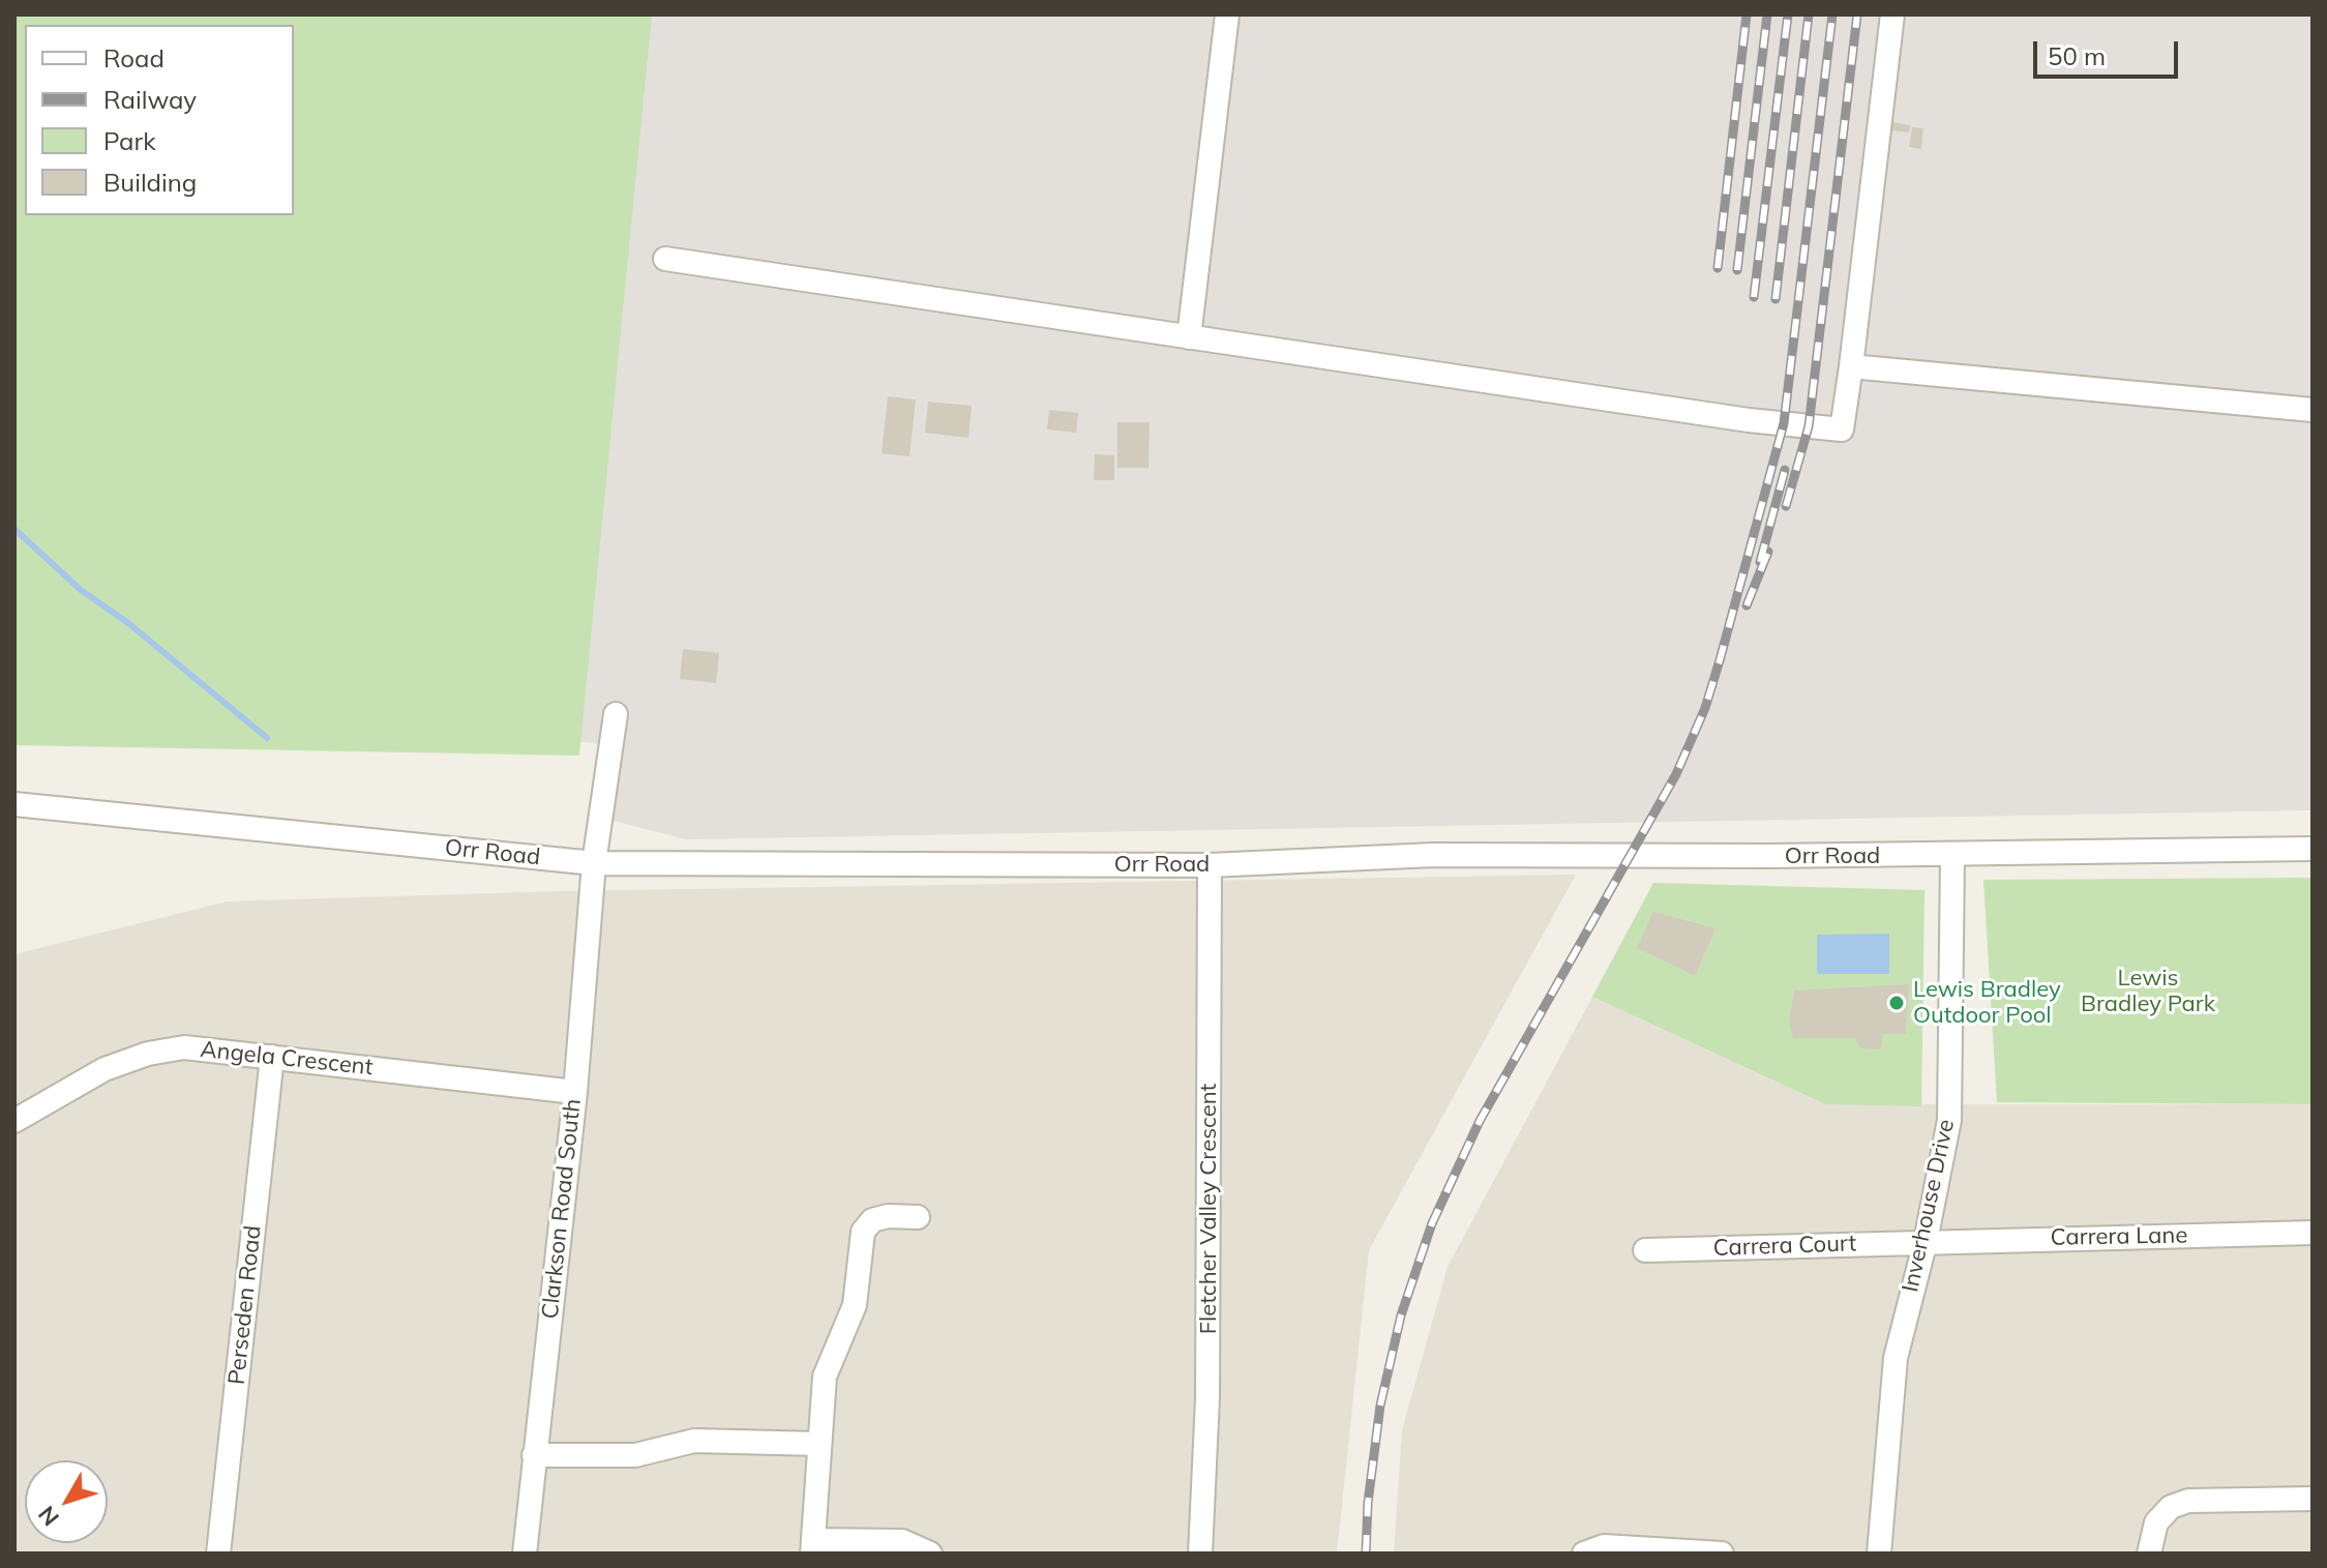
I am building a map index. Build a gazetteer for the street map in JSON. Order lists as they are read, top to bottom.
{
  "streets": {
    "street": [
      "Orr Road",
      "Angela Crescent",
      "Inverhouse Drive",
      "Clarkson Road South",
      "Fletcher Valley Crescent",
      "Carrera Lane",
      "Carrera Court",
      "Perseden Road"
    ]
  },
  "crossings": [
    ["Orr Road", "Inverhouse Drive"],
    ["Orr Road", "Clarkson Road South"],
    ["Orr Road", "Fletcher Valley Crescent"],
    ["Angela Crescent", "Clarkson Road South"],
    ["Angela Crescent", "Perseden Road"],
    ["Inverhouse Drive", "Carrera Lane"],
    ["Inverhouse Drive", "Carrera Court"],
    ["Carrera Lane", "Carrera Court"]
  ],
  "parks": ["Lewis Bradley Park"],
  "places": ["Lewis Bradley Outdoor Pool"],
  "legend": [
    "Road",
    "Railway",
    "Park",
    "Building"
  ],
  "scale_bar": "50 m",
  "north": "bottom left"
}
